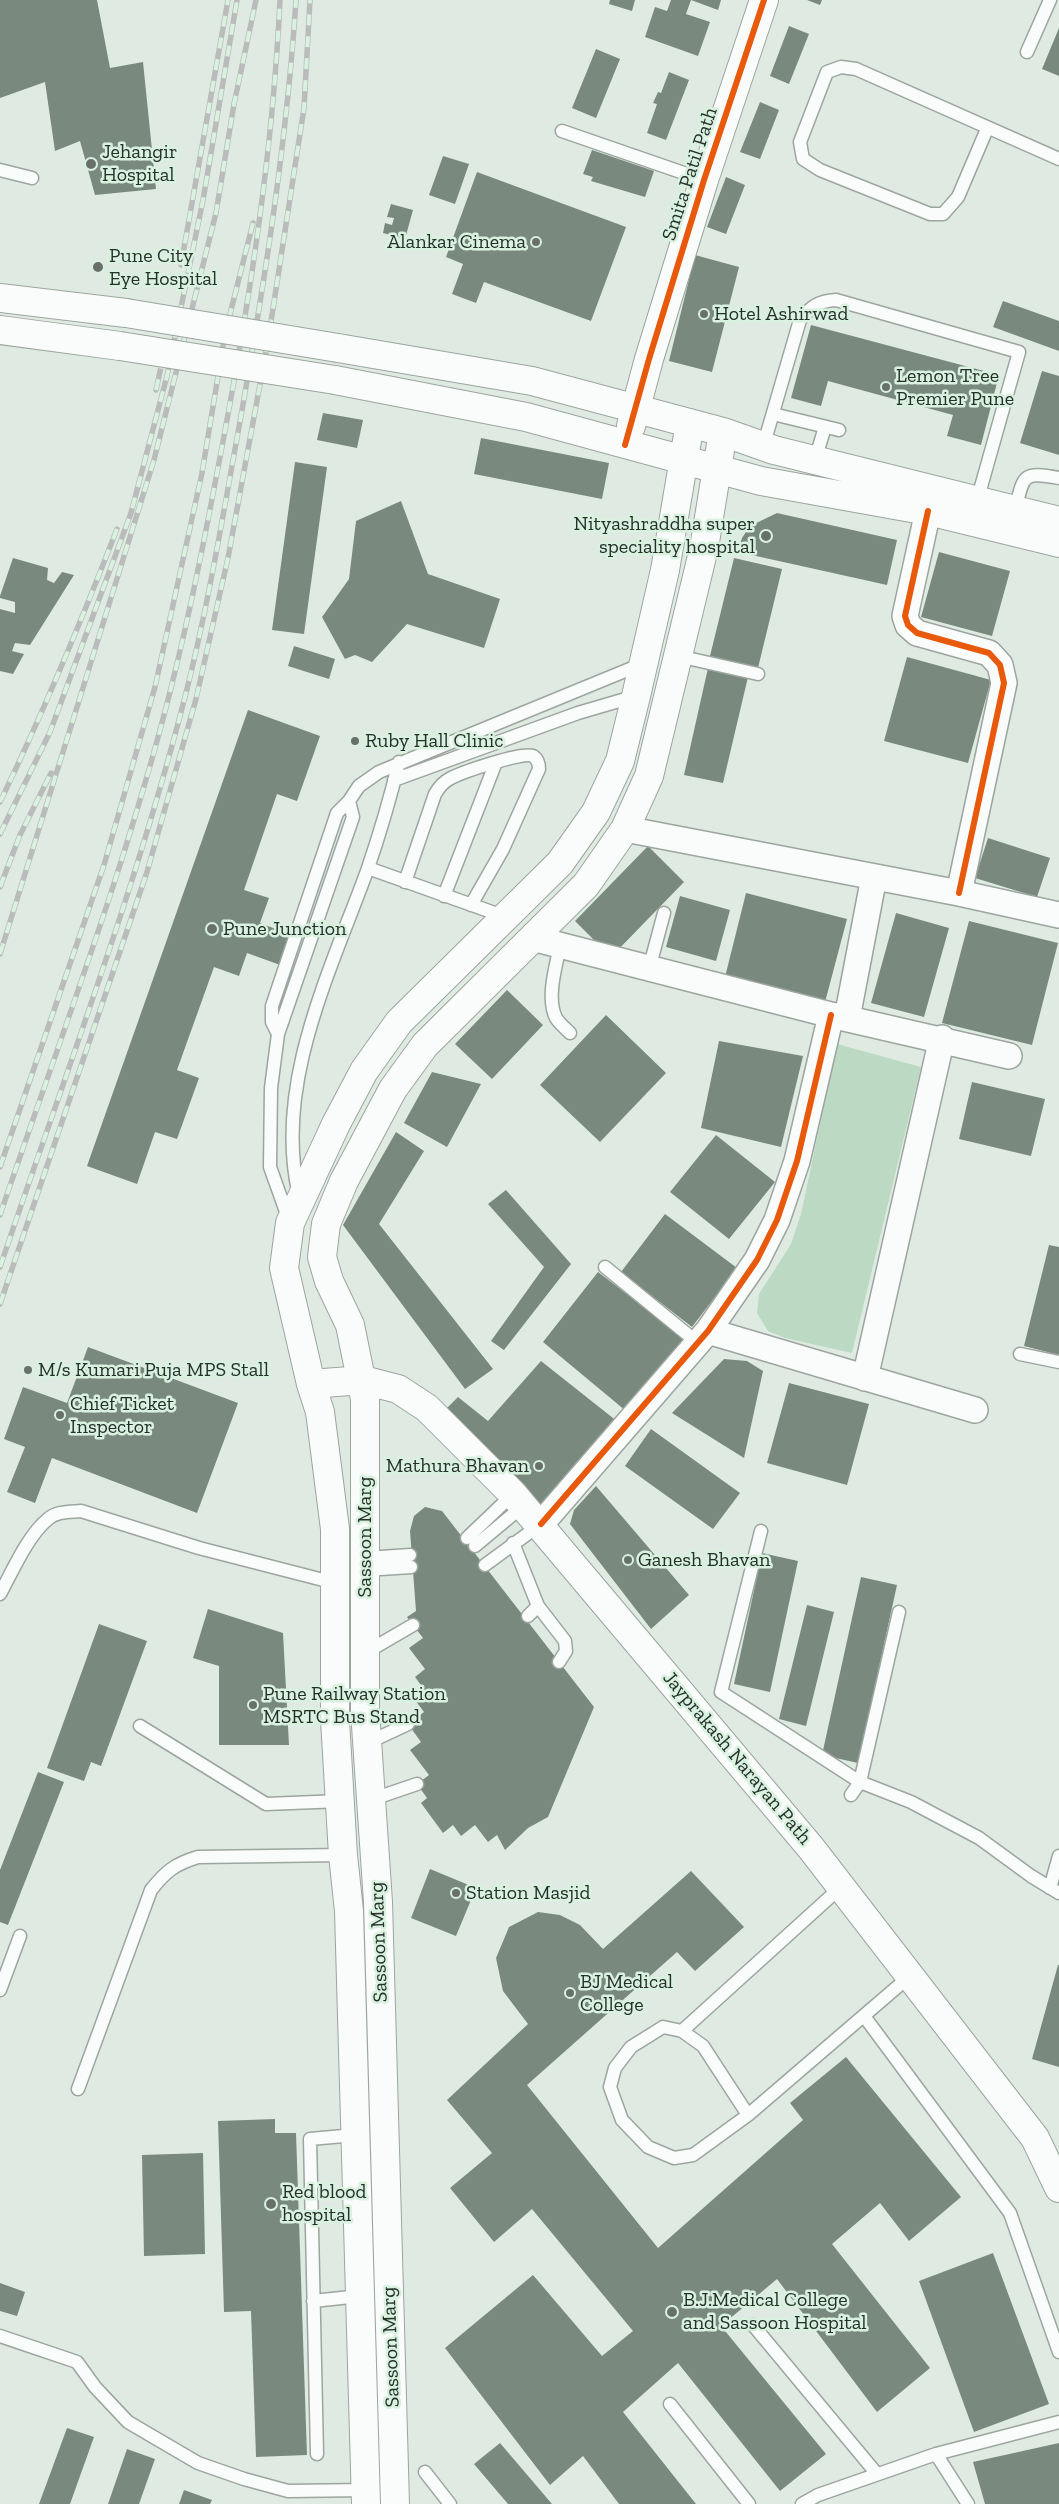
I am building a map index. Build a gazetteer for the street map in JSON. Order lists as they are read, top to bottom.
{
  "streets": {
    "main road": ["Smita Patil Path", "Sassoon Marg", "Jayprakash Narayan Path"]
  },
  "crossings": [
    ["Sassoon Marg", "Jayprakash Narayan Path"]
  ],
  "places": [
    "Jehangir Hospital",
    "Alankar Cinema",
    "Pune City Eye Hospital",
    "Hotel Ashirwad",
    "Lemon Tree Premier Pune",
    "Nityashraddha super speciality hospital",
    "Ruby Hall Clinic",
    "Pune Junction",
    "M/s Kumari Puja MPS Stall",
    "Chief Ticket Inspector",
    "Mathura Bhavan",
    "Ganesh Bhavan",
    "Pune Railway Station MSRTC Bus Stand",
    "Station Masjid",
    "BJ Medical College",
    "Red blood hospital",
    "B.J.Medical College and Sassoon Hospital"
  ]
}
